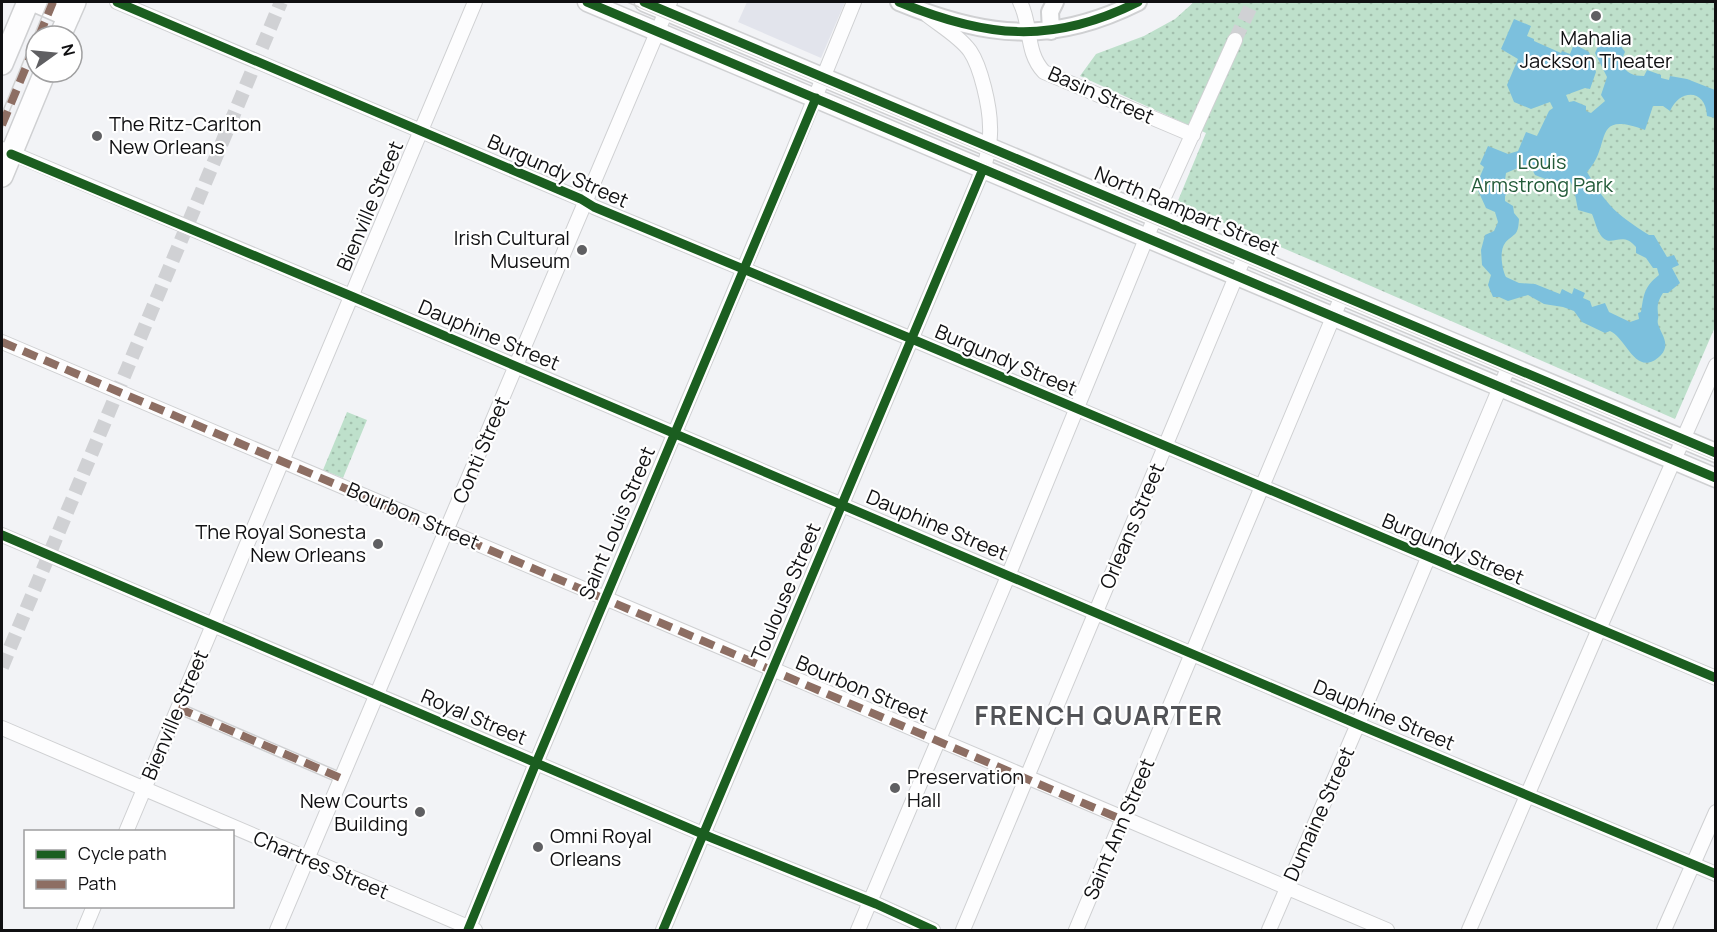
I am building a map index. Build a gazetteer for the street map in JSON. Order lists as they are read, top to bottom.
{
  "streets": {
    "main road": ["North Rampart Street"],
    "street": [
      "Basin Street",
      "Burgundy Street",
      "Bienville Street",
      "Dauphine Street",
      "Conti Street",
      "Bourbon Street",
      "Saint Louis Street",
      "Orleans Street",
      "Toulouse Street",
      "Royal Street",
      "Dumaine Street",
      "Saint Ann Street",
      "Chartres Street"
    ]
  },
  "crossings": [
    ["Burgundy Street", "Bienville Street"],
    ["Burgundy Street", "Conti Street"],
    ["Burgundy Street", "Saint Louis Street"],
    ["Burgundy Street", "Orleans Street"],
    ["Burgundy Street", "Toulouse Street"],
    ["Burgundy Street", "Dumaine Street"],
    ["Burgundy Street", "Saint Ann Street"],
    ["Bienville Street", "Dauphine Street"],
    ["Bienville Street", "Bourbon Street"],
    ["Bienville Street", "Royal Street"],
    ["Bienville Street", "Chartres Street"],
    ["North Rampart Street", "Conti Street"],
    ["North Rampart Street", "Saint Louis Street"],
    ["North Rampart Street", "Orleans Street"],
    ["North Rampart Street", "Toulouse Street"],
    ["North Rampart Street", "Dumaine Street"],
    ["North Rampart Street", "Saint Ann Street"],
    ["Dauphine Street", "Conti Street"],
    ["Dauphine Street", "Saint Louis Street"],
    ["Dauphine Street", "Orleans Street"],
    ["Dauphine Street", "Toulouse Street"],
    ["Dauphine Street", "Dumaine Street"],
    ["Dauphine Street", "Saint Ann Street"],
    ["Conti Street", "Bourbon Street"],
    ["Conti Street", "Royal Street"],
    ["Conti Street", "Chartres Street"],
    ["Bourbon Street", "Saint Louis Street"],
    ["Bourbon Street", "Orleans Street"],
    ["Bourbon Street", "Toulouse Street"],
    ["Bourbon Street", "Dumaine Street"],
    ["Bourbon Street", "Saint Ann Street"],
    ["Saint Louis Street", "Royal Street"],
    ["Saint Louis Street", "Chartres Street"],
    ["Toulouse Street", "Royal Street"]
  ],
  "districts": ["FRENCH QUARTER"],
  "parks": ["Louis Armstrong Park"],
  "places": [
    "Mahalia Jackson Theater",
    "The Ritz-Carlton New Orleans",
    "Irish Cultural Museum",
    "The Royal Sonesta New Orleans",
    "Preservation Hall",
    "New Courts Building",
    "Omni Royal Orleans"
  ],
  "legend": ["Cycle path", "Path"],
  "north": "right"
}
